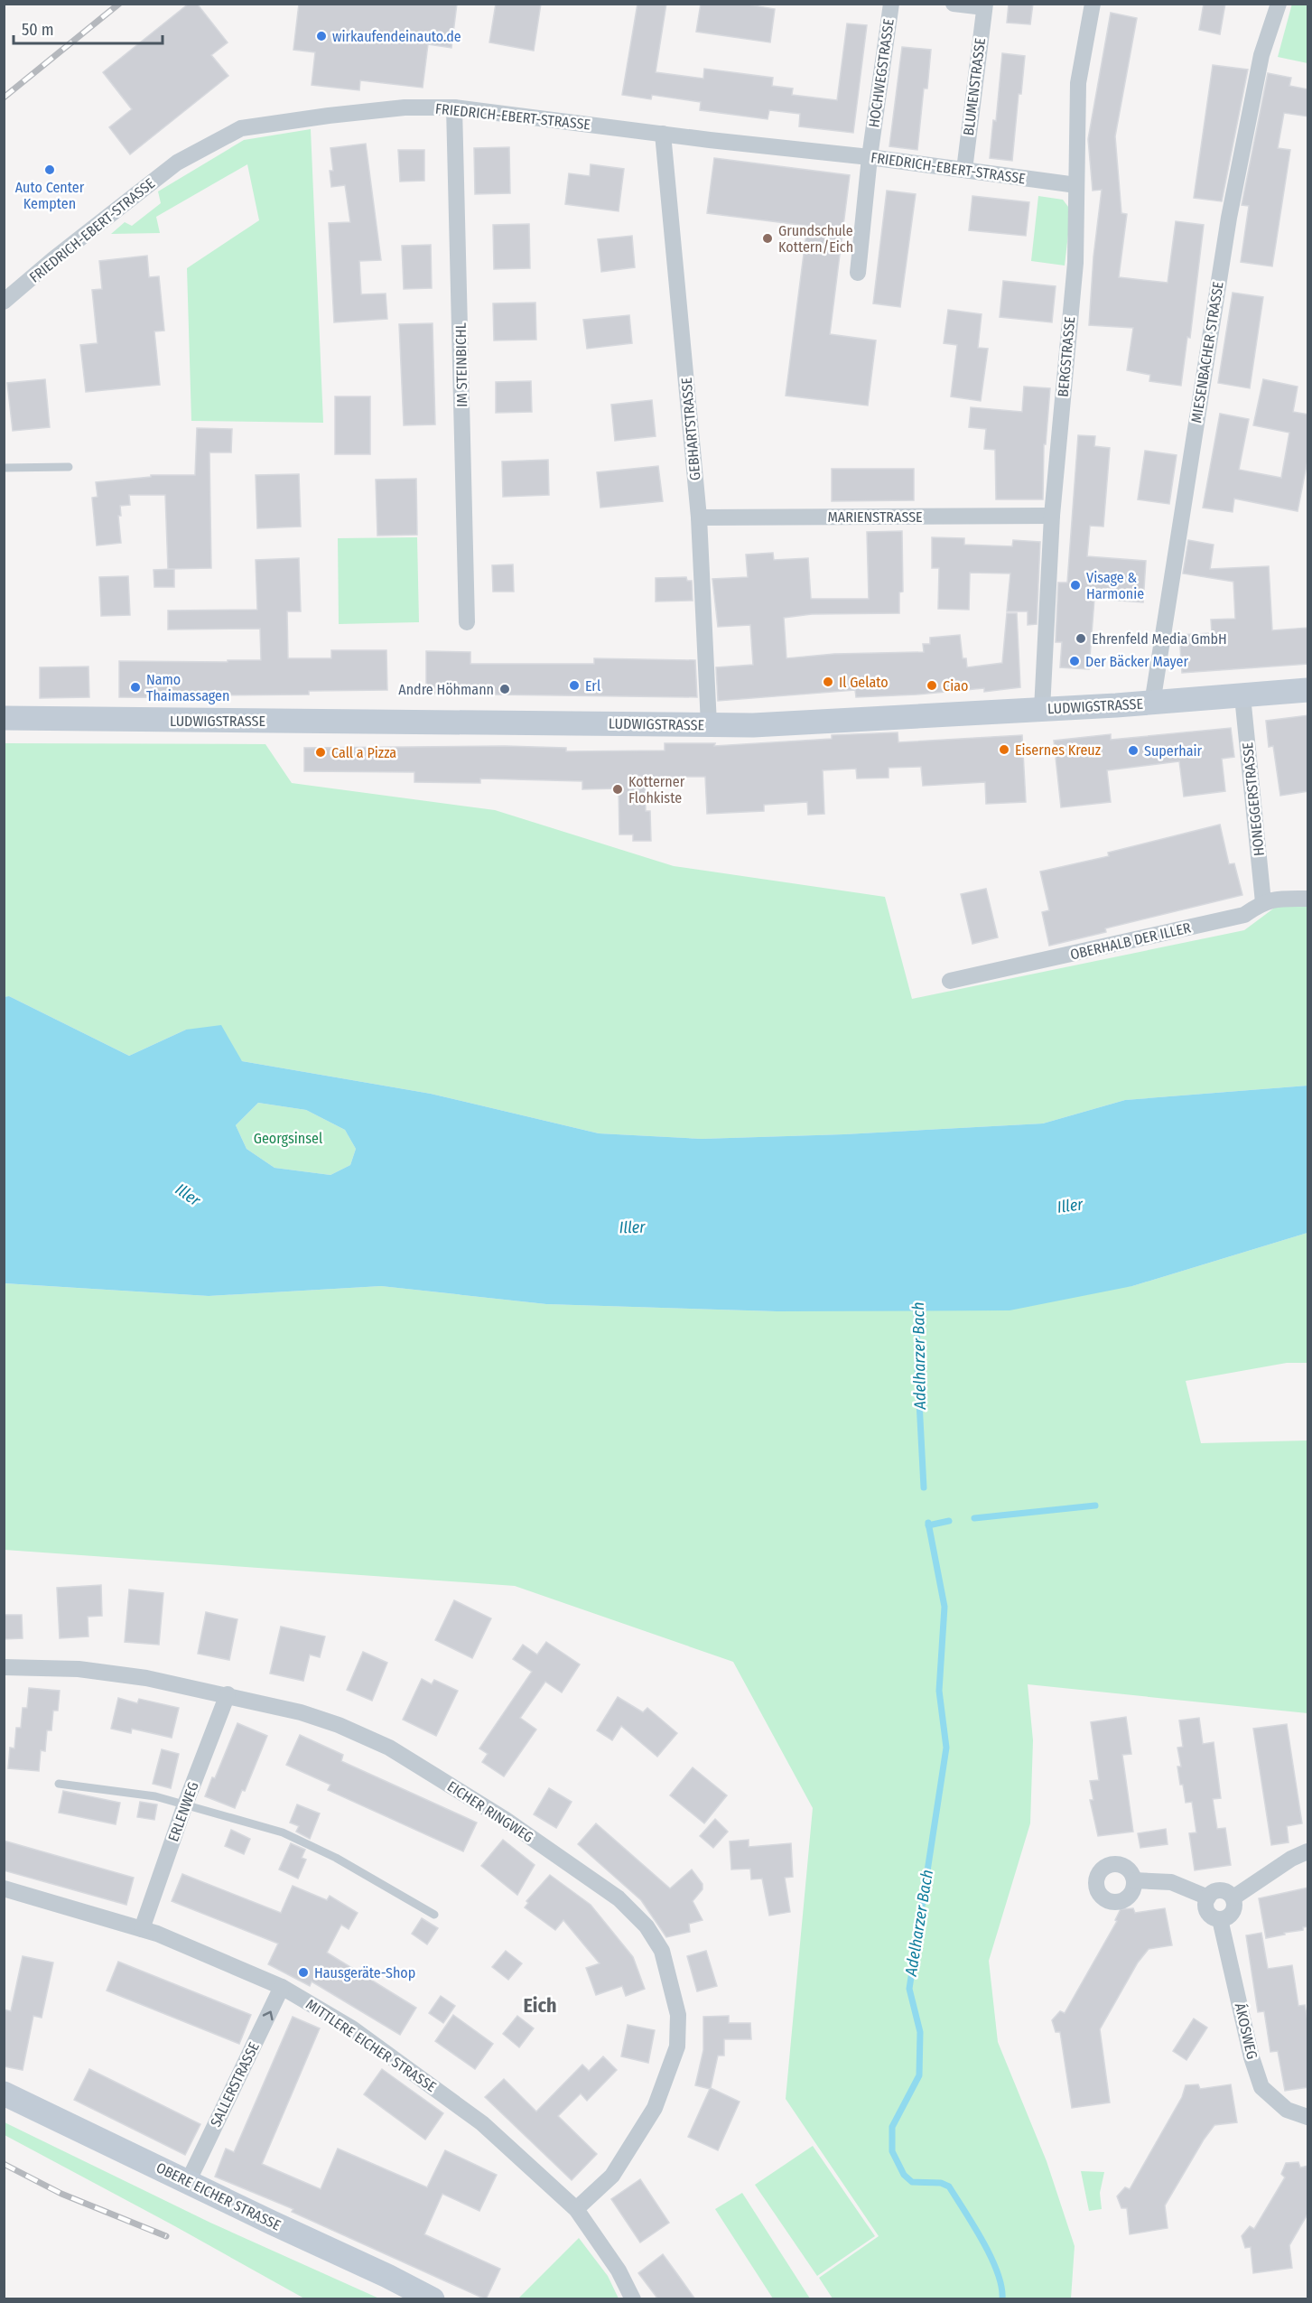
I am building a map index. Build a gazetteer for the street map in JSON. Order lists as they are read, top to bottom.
{
  "streets": {
    "street": [
      "HOCHWEGSTRASSE",
      "BLUMENSTRASSE",
      "FRIEDRICH-EBERT-STRASSE",
      "MIESENBACHER STRASSE",
      "BERGSTRASSE",
      "IM STEINBICHL",
      "GEBHARTSTRASSE",
      "MARIENSTRASSE",
      "LUDWIGSTRASSE",
      "HONEGGERSTRASSE",
      "OBERHALB DER ILLER",
      "ERLENWEG",
      "EICHER RINGWEG",
      "ÁKOSWEG",
      "MITTLERE EICHER STRASSE",
      "SALLERSTRASSE",
      "OBERE EICHER STRASSE"
    ]
  },
  "crossings": [
    ["HOCHWEGSTRASSE", "FRIEDRICH-EBERT-STRASSE"],
    ["BLUMENSTRASSE", "FRIEDRICH-EBERT-STRASSE"],
    ["FRIEDRICH-EBERT-STRASSE", "BERGSTRASSE"],
    ["FRIEDRICH-EBERT-STRASSE", "IM STEINBICHL"],
    ["FRIEDRICH-EBERT-STRASSE", "GEBHARTSTRASSE"],
    ["MIESENBACHER STRASSE", "LUDWIGSTRASSE"],
    ["BERGSTRASSE", "MARIENSTRASSE"],
    ["BERGSTRASSE", "LUDWIGSTRASSE"],
    ["GEBHARTSTRASSE", "MARIENSTRASSE"],
    ["GEBHARTSTRASSE", "LUDWIGSTRASSE"],
    ["LUDWIGSTRASSE", "HONEGGERSTRASSE"],
    ["HONEGGERSTRASSE", "OBERHALB DER ILLER"],
    ["ERLENWEG", "EICHER RINGWEG"],
    ["ERLENWEG", "MITTLERE EICHER STRASSE"],
    ["EICHER RINGWEG", "MITTLERE EICHER STRASSE"],
    ["MITTLERE EICHER STRASSE", "SALLERSTRASSE"],
    ["SALLERSTRASSE", "OBERE EICHER STRASSE"]
  ],
  "one_way": ["SALLERSTRASSE"],
  "districts": ["Eich"],
  "water": ["Iller", "Adelharzer Bach"],
  "parks": ["Georgsinsel"],
  "places": [
    "wirkaufendeinauto.de",
    "Auto Center Kempten",
    "Grundschule Kottern/Eich",
    "Visage & Harmonie",
    "Ehrenfeld Media GmbH",
    "Der Bäcker Mayer",
    "Il Gelato",
    "Erl",
    "Ciao",
    "Namo Thaimassagen",
    "Andre Höhmann",
    "Eisernes Kreuz",
    "Superhair",
    "Call a Pizza",
    "Kotterner Flohkiste",
    "Hausgeräte-Shop"
  ],
  "scale_bar": "50 m"
}
